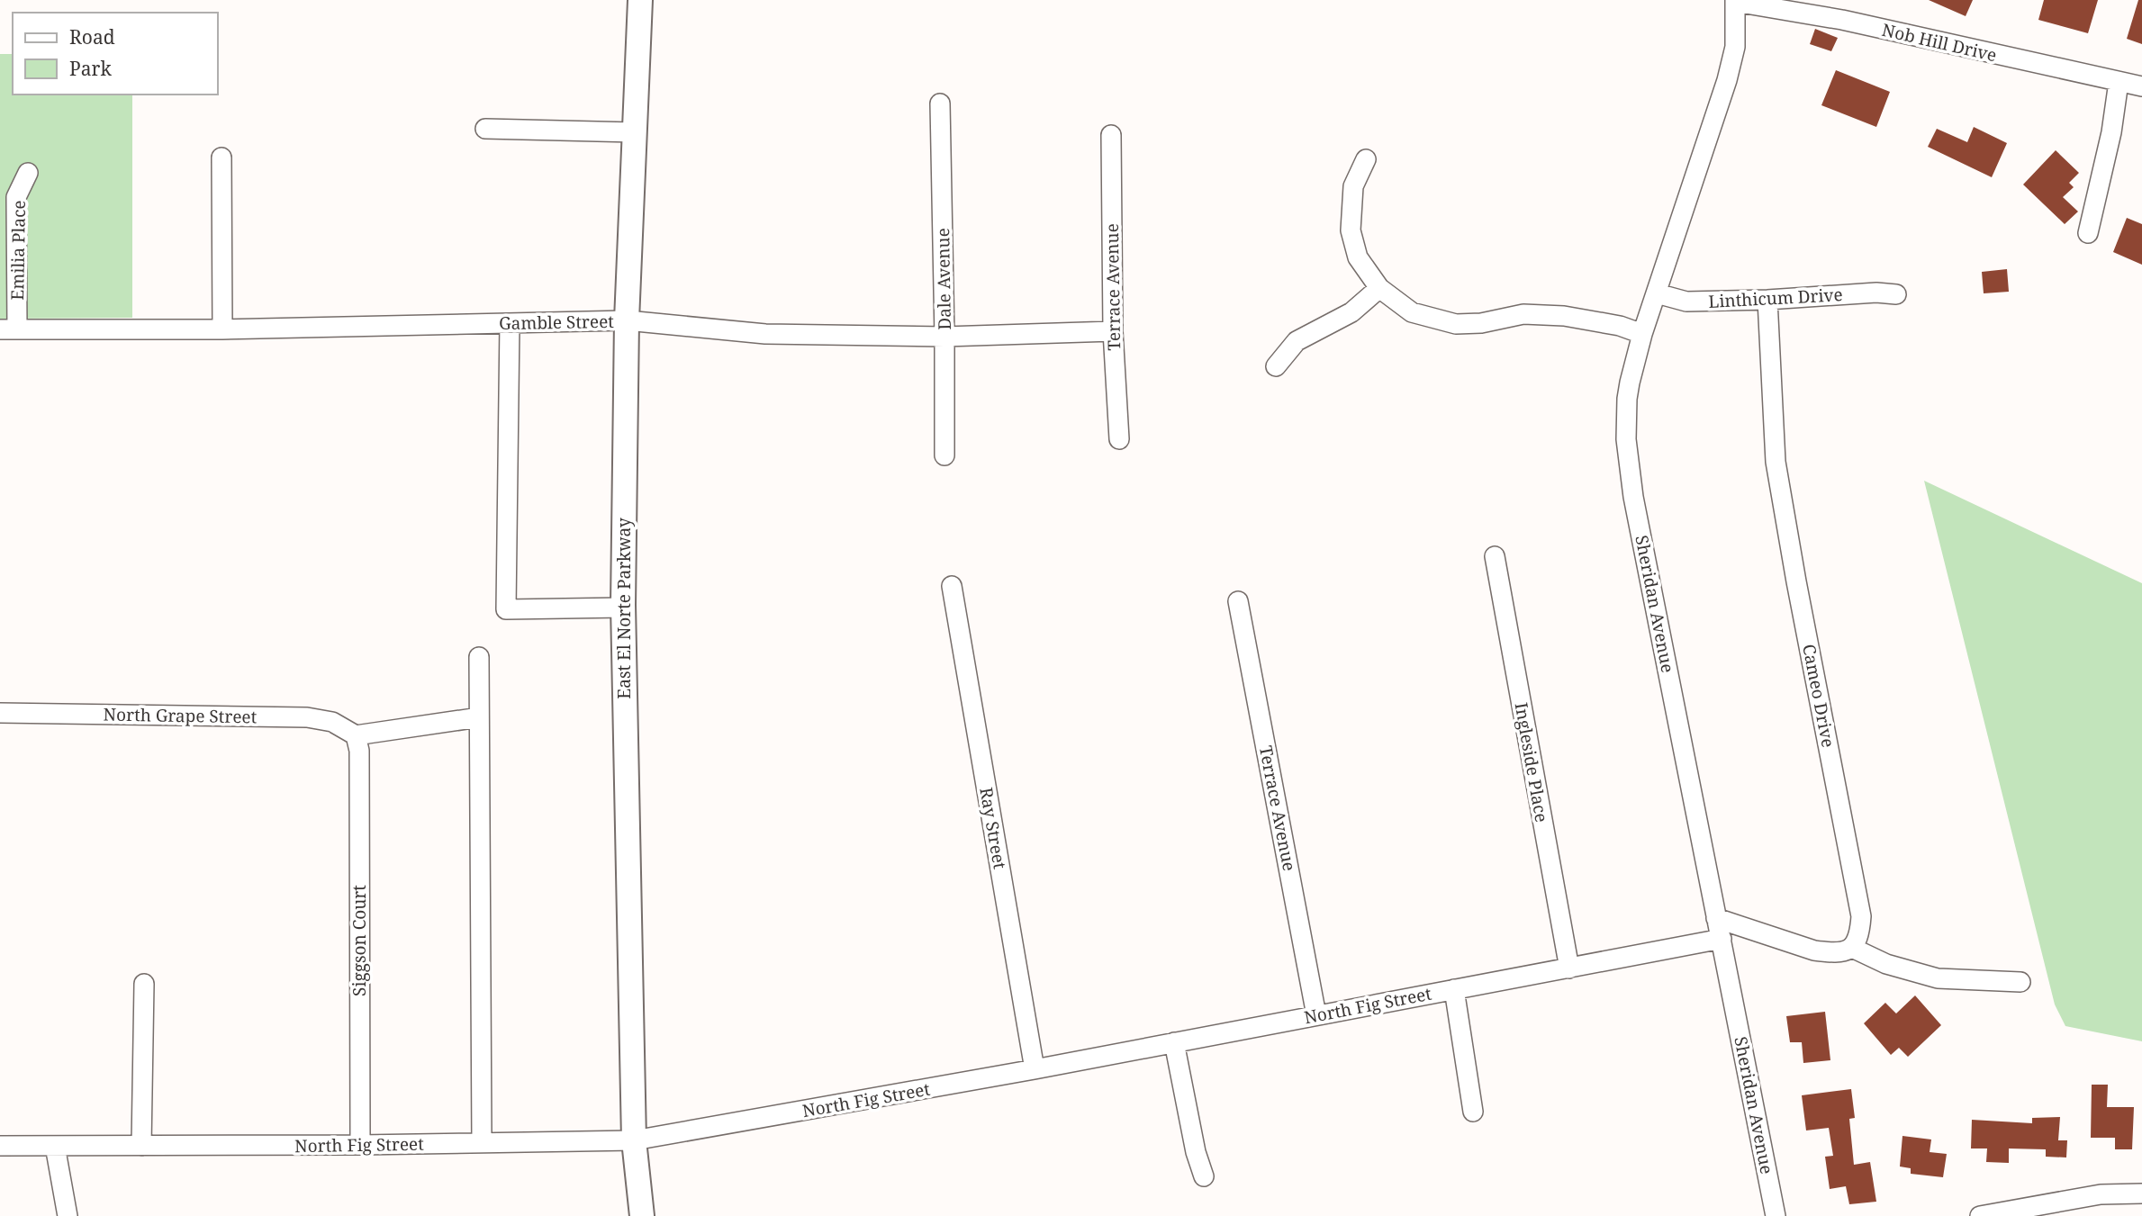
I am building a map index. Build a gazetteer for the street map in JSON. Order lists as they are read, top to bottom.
{
  "streets": {
    "main road": ["East El Norte Parkway"],
    "street": [
      "Nob Hill Drive",
      "Emilia Place",
      "Dale Avenue",
      "Terrace Avenue",
      "Linthicum Drive",
      "Gamble Street",
      "Sheridan Avenue",
      "Cameo Drive",
      "North Grape Street",
      "Ingleside Place",
      "Ray Street",
      "Siggson Court",
      "North Fig Street"
    ]
  },
  "crossings": [
    ["Nob Hill Drive", "Sheridan Avenue"],
    ["Emilia Place", "Gamble Street"],
    ["Dale Avenue", "Gamble Street"],
    ["Terrace Avenue", "Gamble Street"],
    ["Terrace Avenue", "North Fig Street"],
    ["Linthicum Drive", "Sheridan Avenue"],
    ["Linthicum Drive", "Cameo Drive"],
    ["Gamble Street", "East El Norte Parkway"],
    ["Sheridan Avenue", "North Fig Street"],
    ["East El Norte Parkway", "North Fig Street"],
    ["North Grape Street", "Siggson Court"],
    ["Ingleside Place", "North Fig Street"],
    ["Ray Street", "North Fig Street"],
    ["Siggson Court", "North Fig Street"]
  ],
  "legend": ["Road", "Park"]
}
